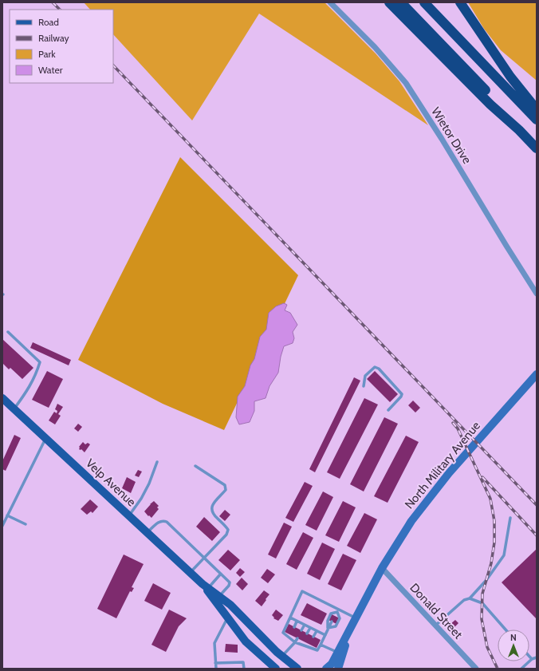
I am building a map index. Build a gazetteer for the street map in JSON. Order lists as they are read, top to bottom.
{
  "streets": {
    "main road": ["Velp Avenue"],
    "street": ["Wietor Drive", "North Military Avenue", "Donald Street"]
  },
  "crossings": [
    ["North Military Avenue", "Donald Street"]
  ],
  "legend": [
    "Road",
    "Railway",
    "Park",
    "Water"
  ],
  "north": "top"
}
